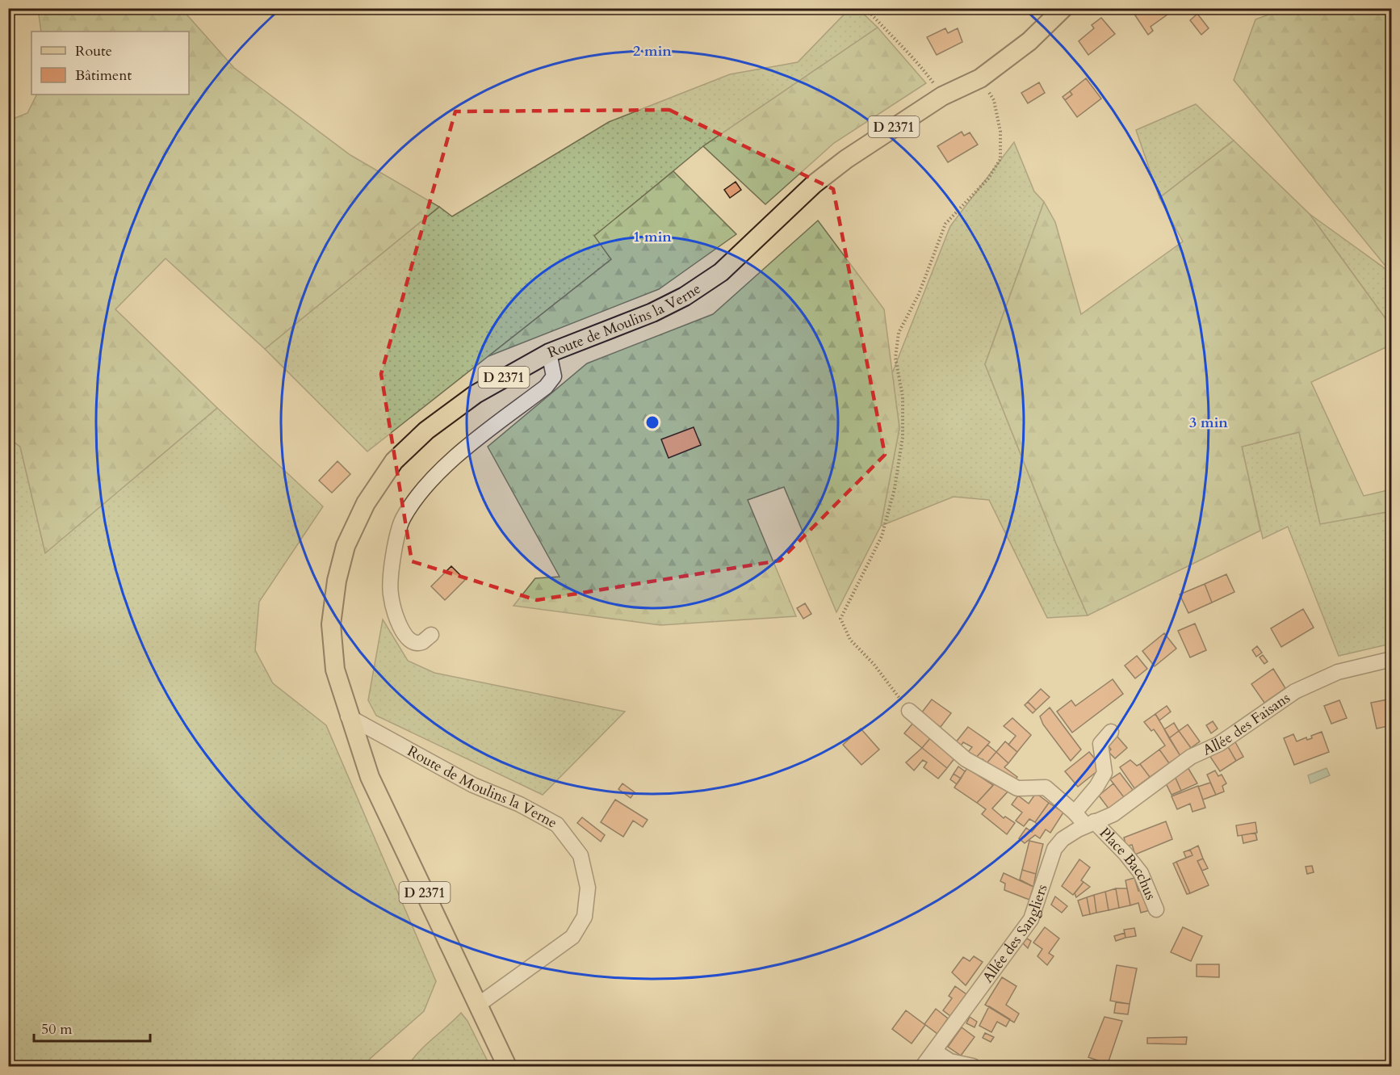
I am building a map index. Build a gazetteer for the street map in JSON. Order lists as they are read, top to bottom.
{
  "streets": {
    "main road": ["D 2371", "Route de Moulins la Verne"],
    "street": ["Allée des Faisans", "Place Bacchus", "Allée des Sangliers"]
  },
  "crossings": [
    ["Allée des Faisans", "Allée des Sangliers"],
    ["Place Bacchus", "Allée des Sangliers"]
  ],
  "legend": ["Route", "Bâtiment"],
  "scale_bar": "50 m",
  "rings": ["2 min", "1 min", "3 min"]
}
